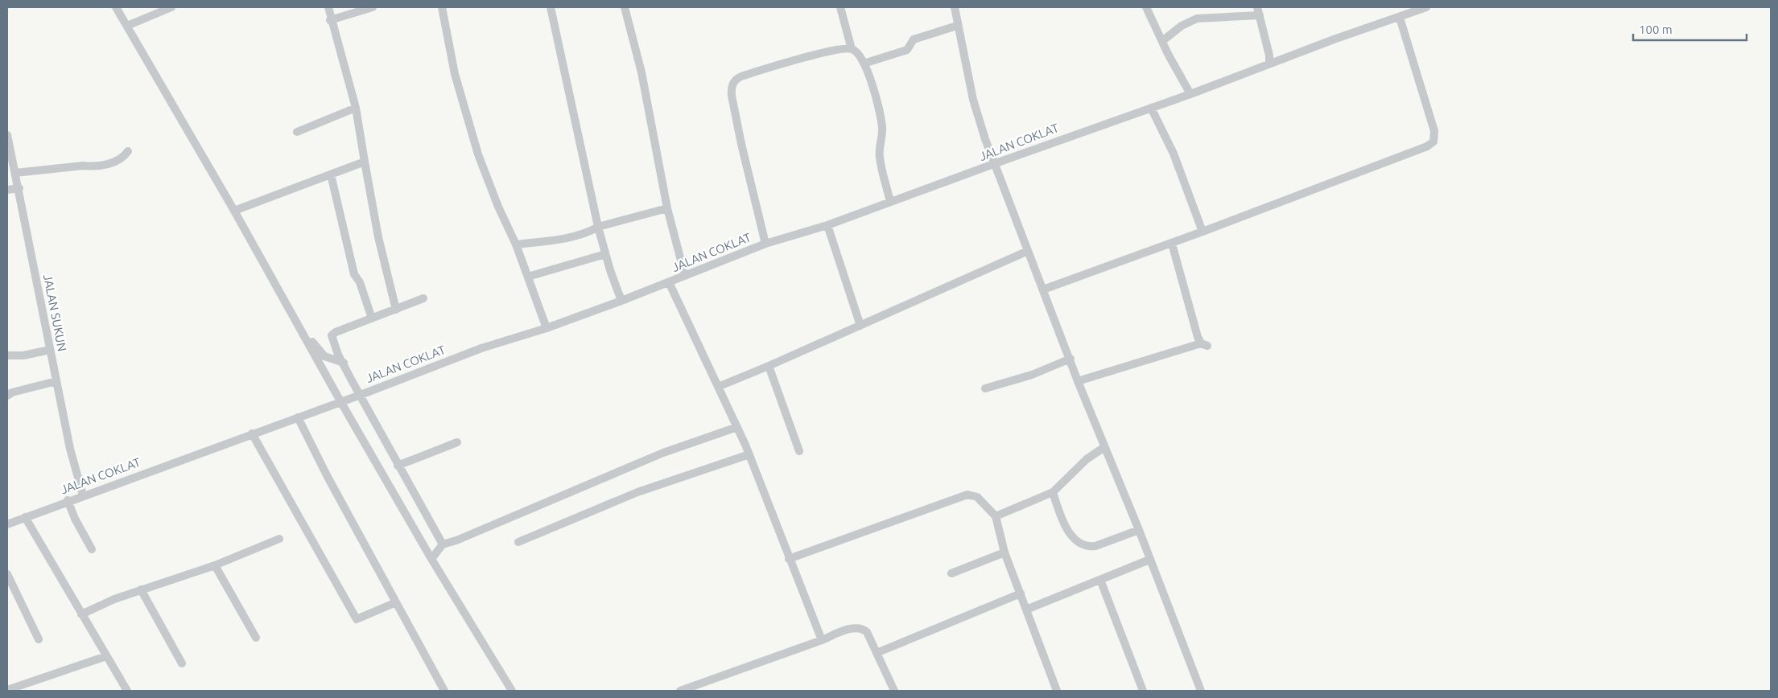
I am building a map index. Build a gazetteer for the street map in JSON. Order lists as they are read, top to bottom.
{
  "streets": {
    "street": ["JALAN COKLAT", "JALAN SUKUN"]
  },
  "crossings": [
    ["JALAN COKLAT", "JALAN SUKUN"]
  ],
  "scale_bar": "100 m"
}
